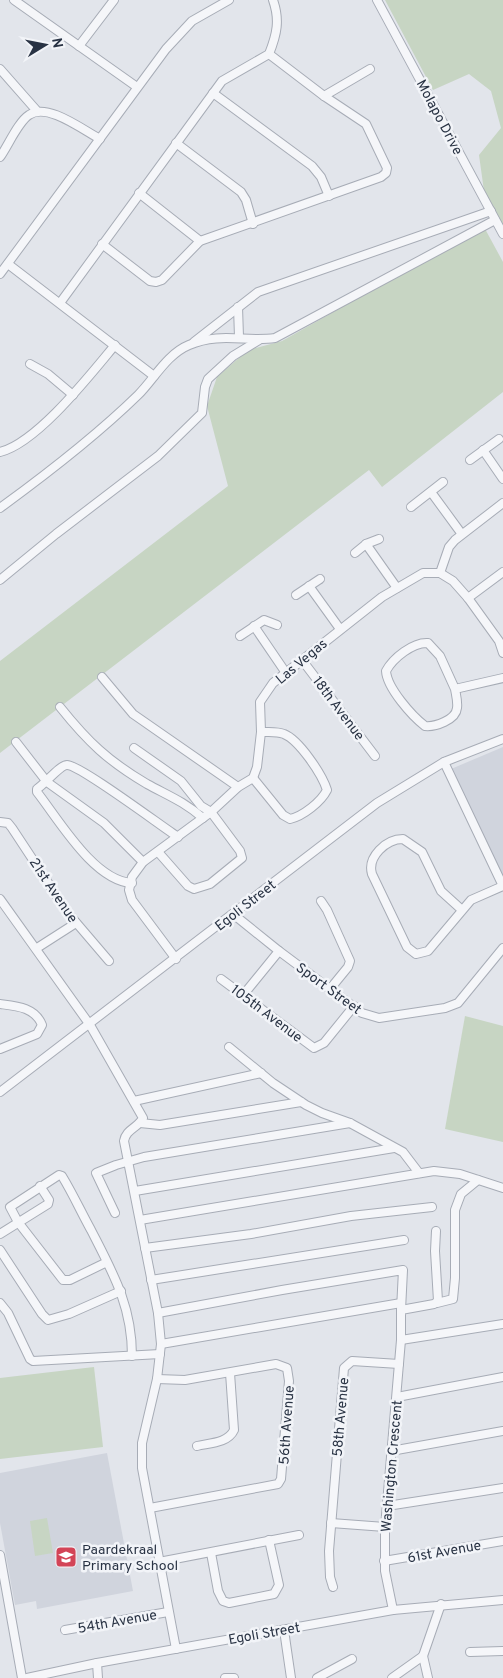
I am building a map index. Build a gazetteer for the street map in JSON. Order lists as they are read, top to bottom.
{
  "streets": {
    "street": [
      "Molapo Drive",
      "Las Vegas",
      "18th Avenue",
      "21st Avenue",
      "Egoli Street",
      "Sport Street",
      "105th Avenue",
      "58th Avenue",
      "56th Avenue",
      "Washington Crescent",
      "61st Avenue",
      "54th Avenue"
    ]
  },
  "crossings": [
    ["Las Vegas", "18th Avenue"],
    ["Egoli Street", "Sport Street"],
    ["Egoli Street", "Washington Crescent"],
    ["Sport Street", "105th Avenue"],
    ["58th Avenue", "Washington Crescent"],
    ["Washington Crescent", "61st Avenue"]
  ],
  "places": {
    "school or university": ["Paardekraal Primary School"]
  },
  "north": "right"
}
